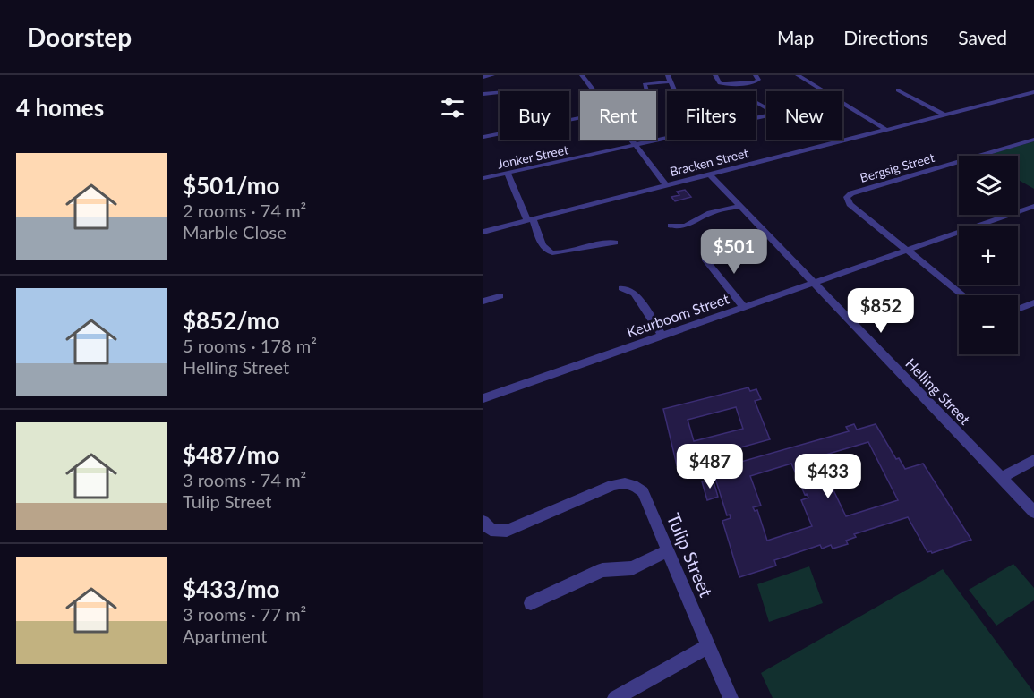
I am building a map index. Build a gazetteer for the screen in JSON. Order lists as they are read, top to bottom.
{
  "streets": {
    "street": [
      "Jonker Street",
      "Bracken Street",
      "Bergsig Street",
      "Keurboom Street",
      "Helling Street",
      "Tulip Street"
    ]
  },
  "crossings": [
    ["Bracken Street", "Helling Street"],
    ["Bergsig Street", "Keurboom Street"],
    ["Keurboom Street", "Helling Street"]
  ],
  "page": {
    "header": "Doorstep",
    "nav": ["Map", "Directions", "Saved"],
    "heading": "4 homes",
    "chip": [
      "Buy",
      "Rent",
      "Filters",
      "New"
    ],
    "list": [
      {
        "name": "$501/mo",
        "note": "2 rooms · 74 m² · Marble Close"
      },
      {
        "name": "$852/mo",
        "note": "5 rooms · 178 m² · Helling Street"
      },
      {
        "name": "$487/mo",
        "note": "3 rooms · 74 m² · Tulip Street"
      },
      {
        "name": "$433/mo",
        "note": "3 rooms · 77 m² · Apartment"
      }
    ],
    "map_buttons": ["+", "−"],
    "price": [
      "$501",
      "$852",
      "$487",
      "$433"
    ]
  }
}
